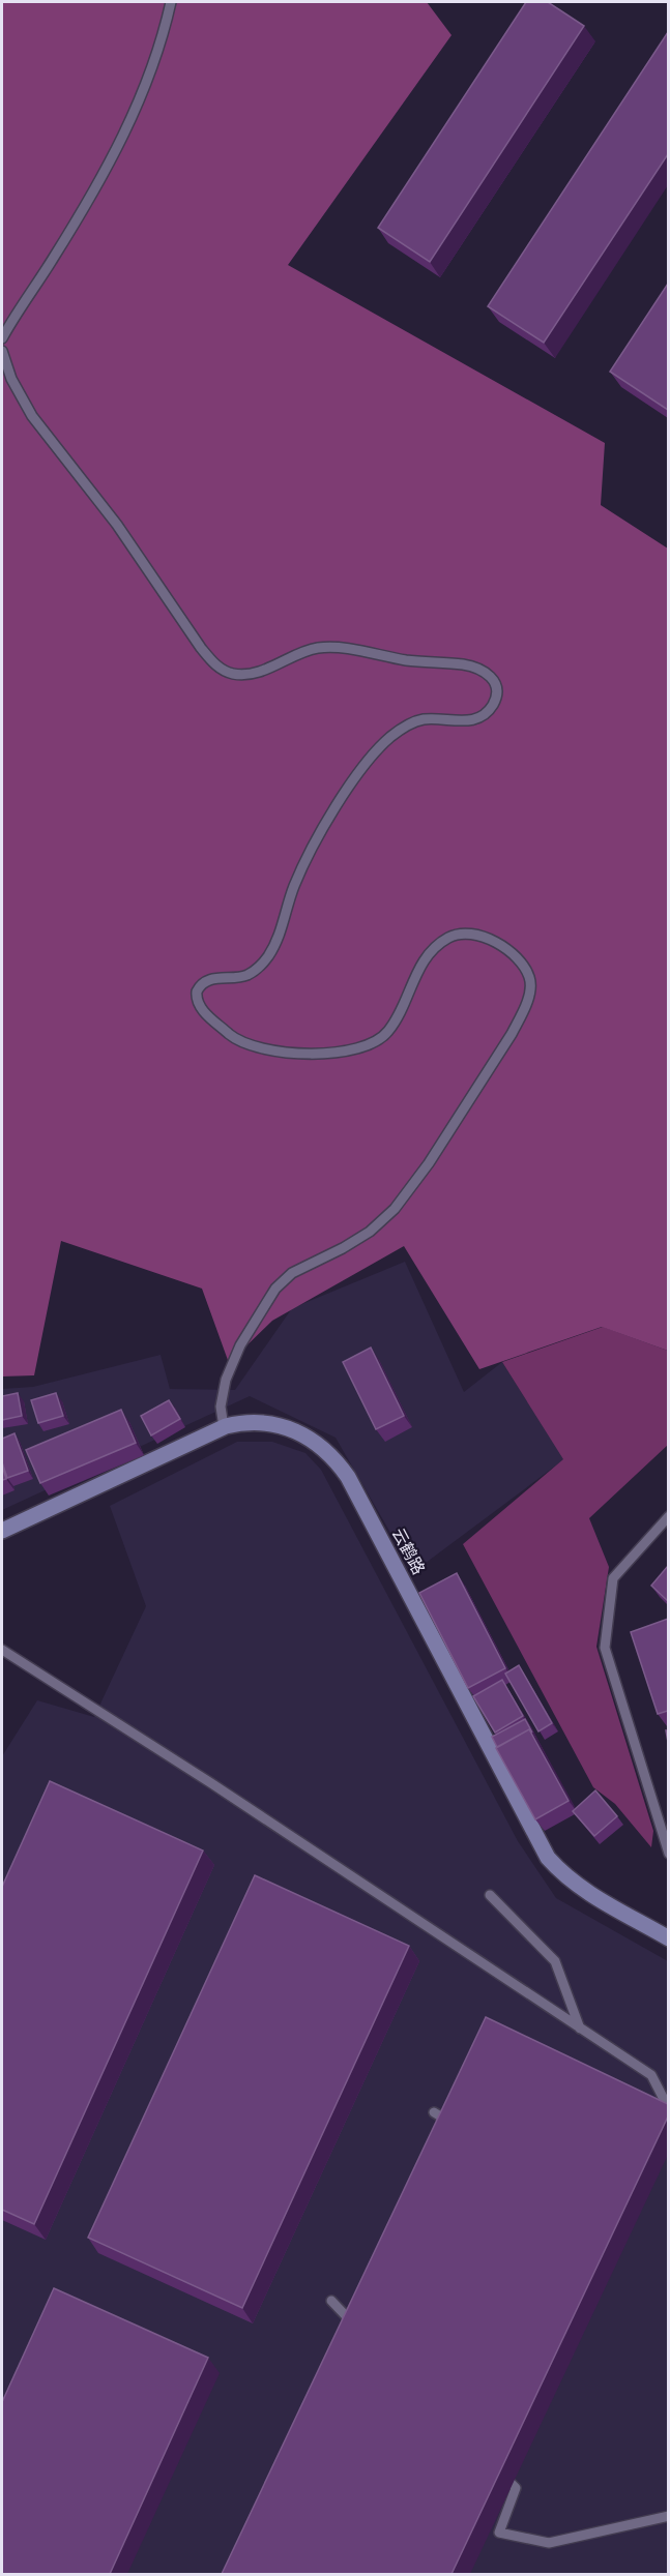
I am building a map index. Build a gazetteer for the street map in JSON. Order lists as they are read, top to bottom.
{
  "streets": {
    "street": ["云鹤路"]
  }
}
